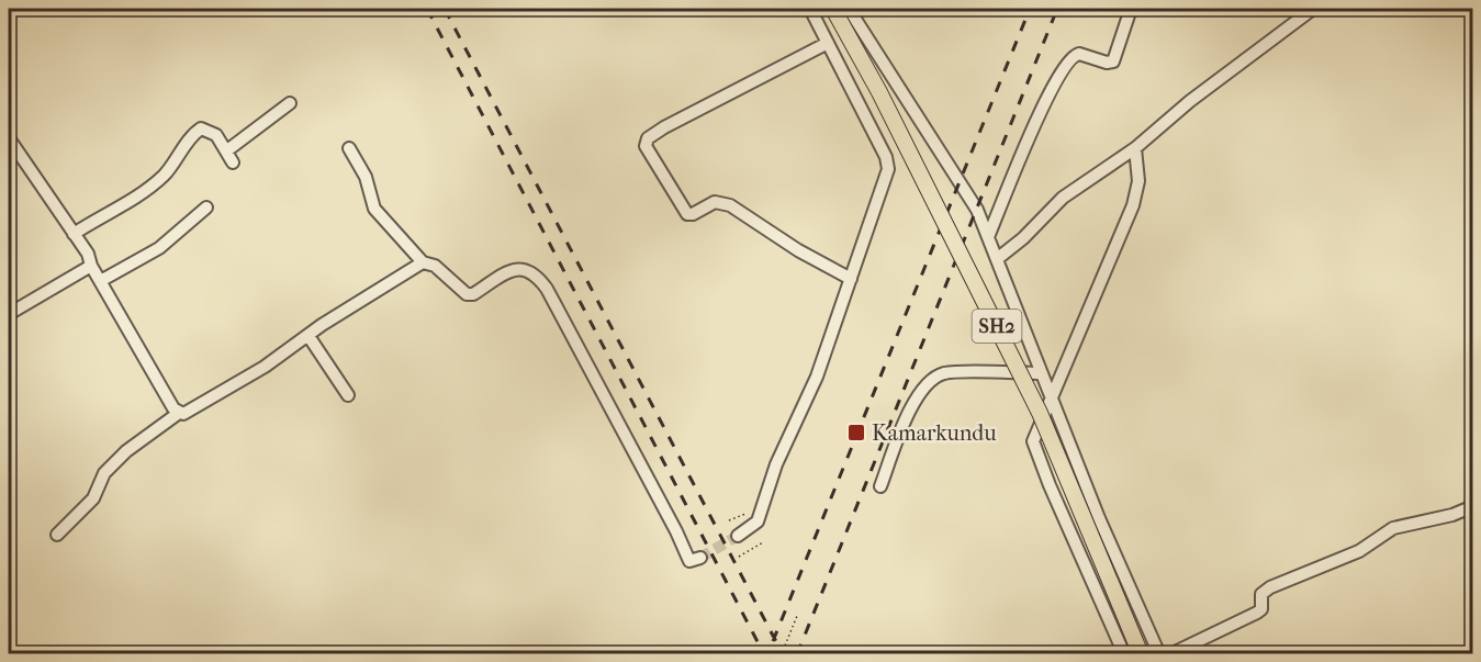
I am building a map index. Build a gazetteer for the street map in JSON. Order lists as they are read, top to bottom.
{
  "streets": {
    "main road": ["SH2"]
  },
  "places": {
    "transit": ["Kamarkundu"]
  }
}
